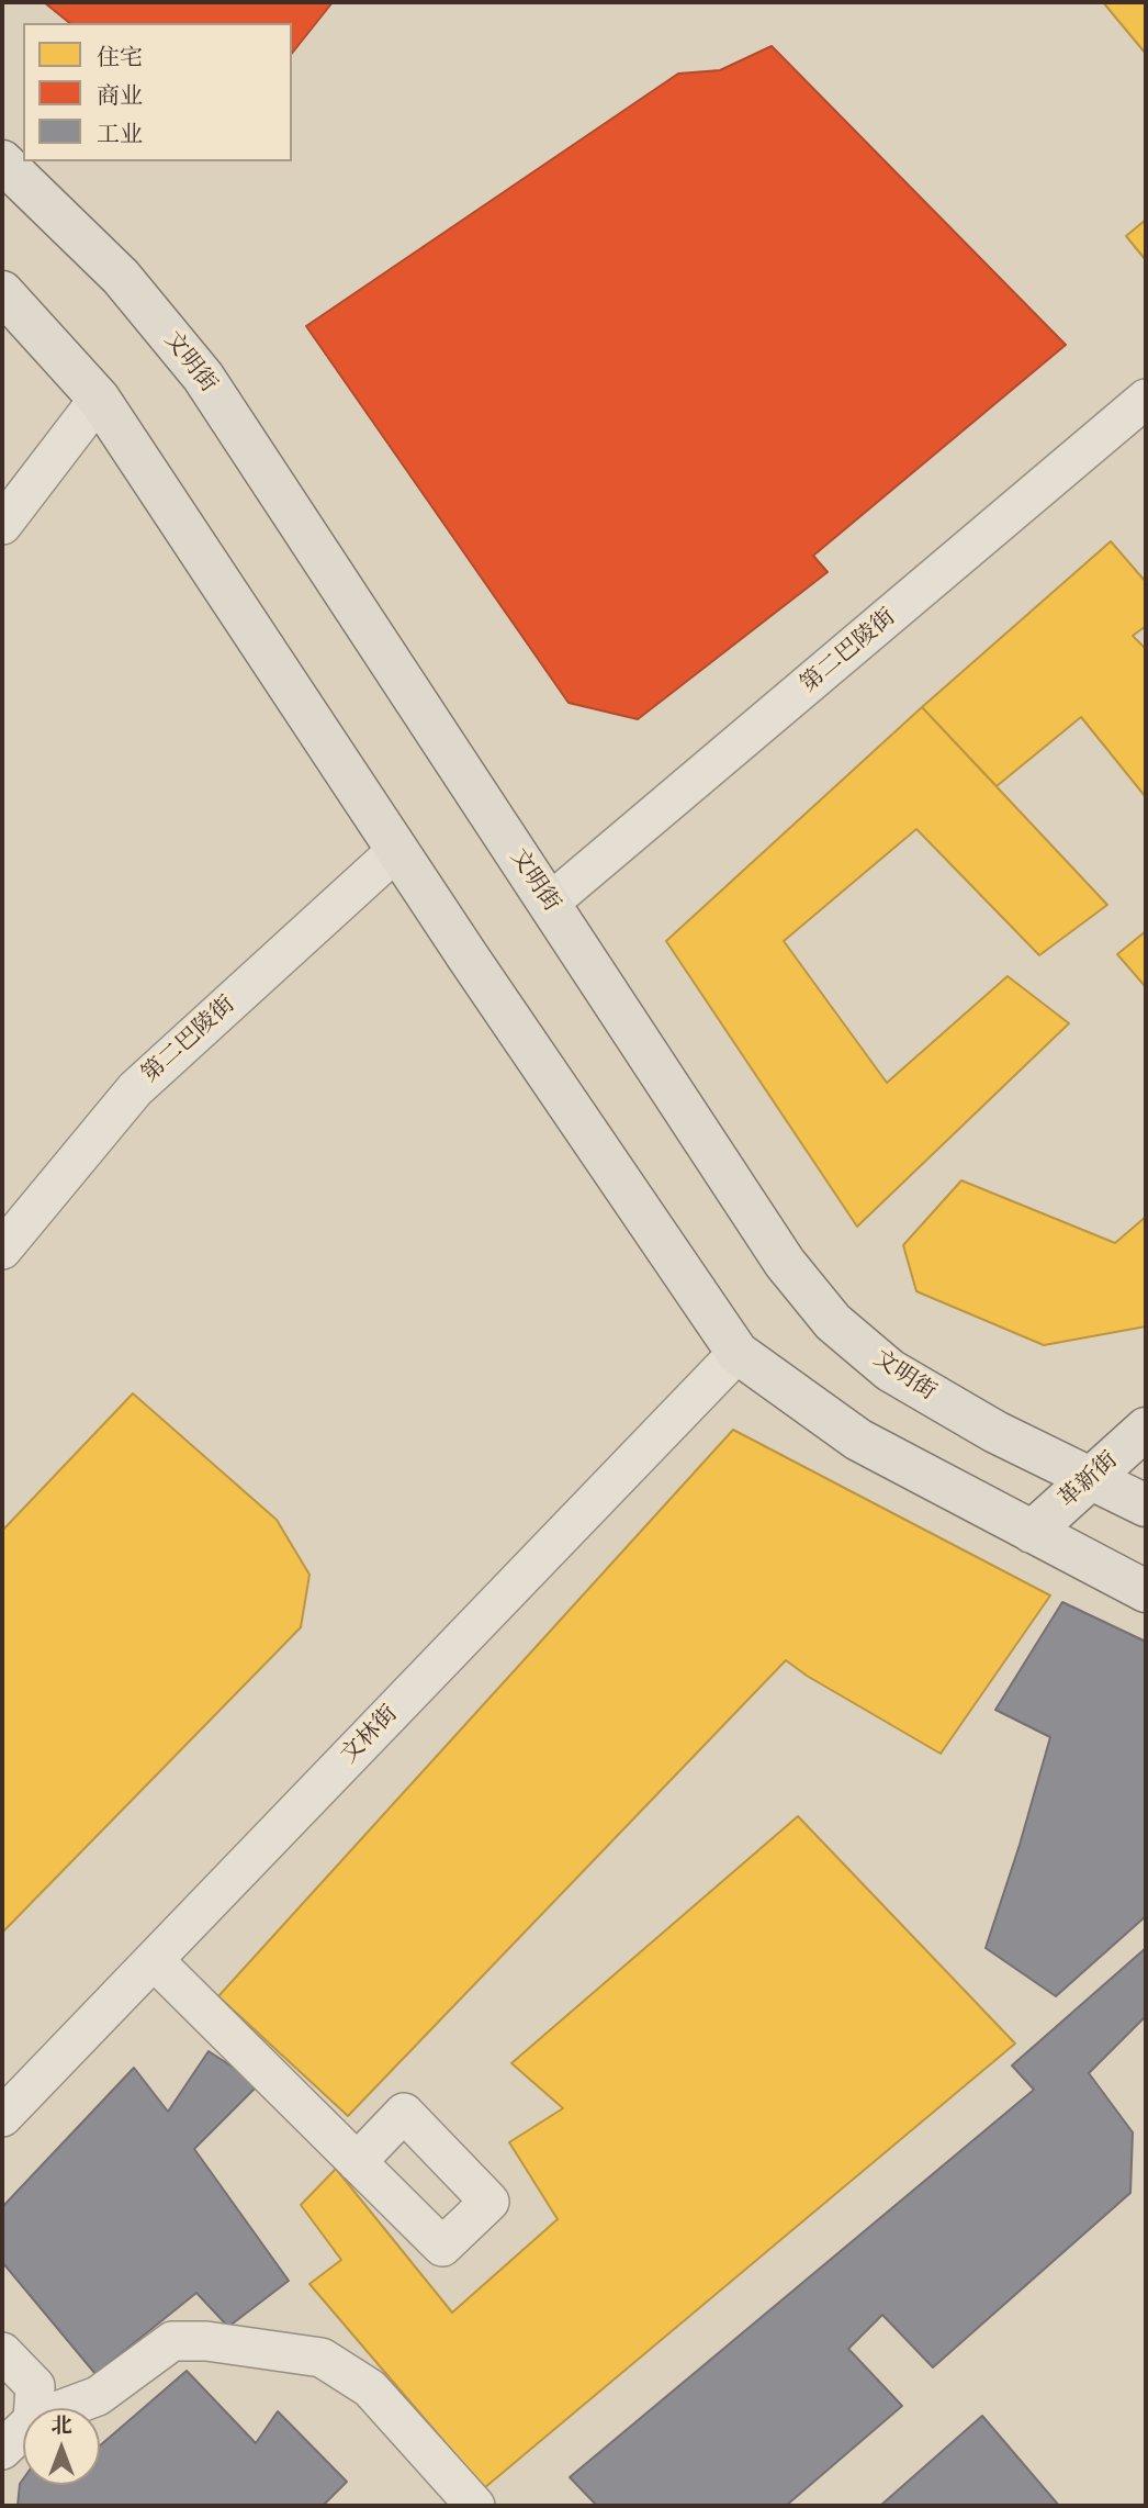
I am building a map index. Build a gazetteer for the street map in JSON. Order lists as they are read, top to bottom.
{
  "streets": {
    "main road": ["文明街", "革新街"],
    "street": ["第二巴陵街", "文林街"]
  },
  "crossings": [
    ["文明街", "第二巴陵街"],
    ["文明街", "革新街"]
  ],
  "legend": ["住宅", "商业", "工业"],
  "north": "top"
}
